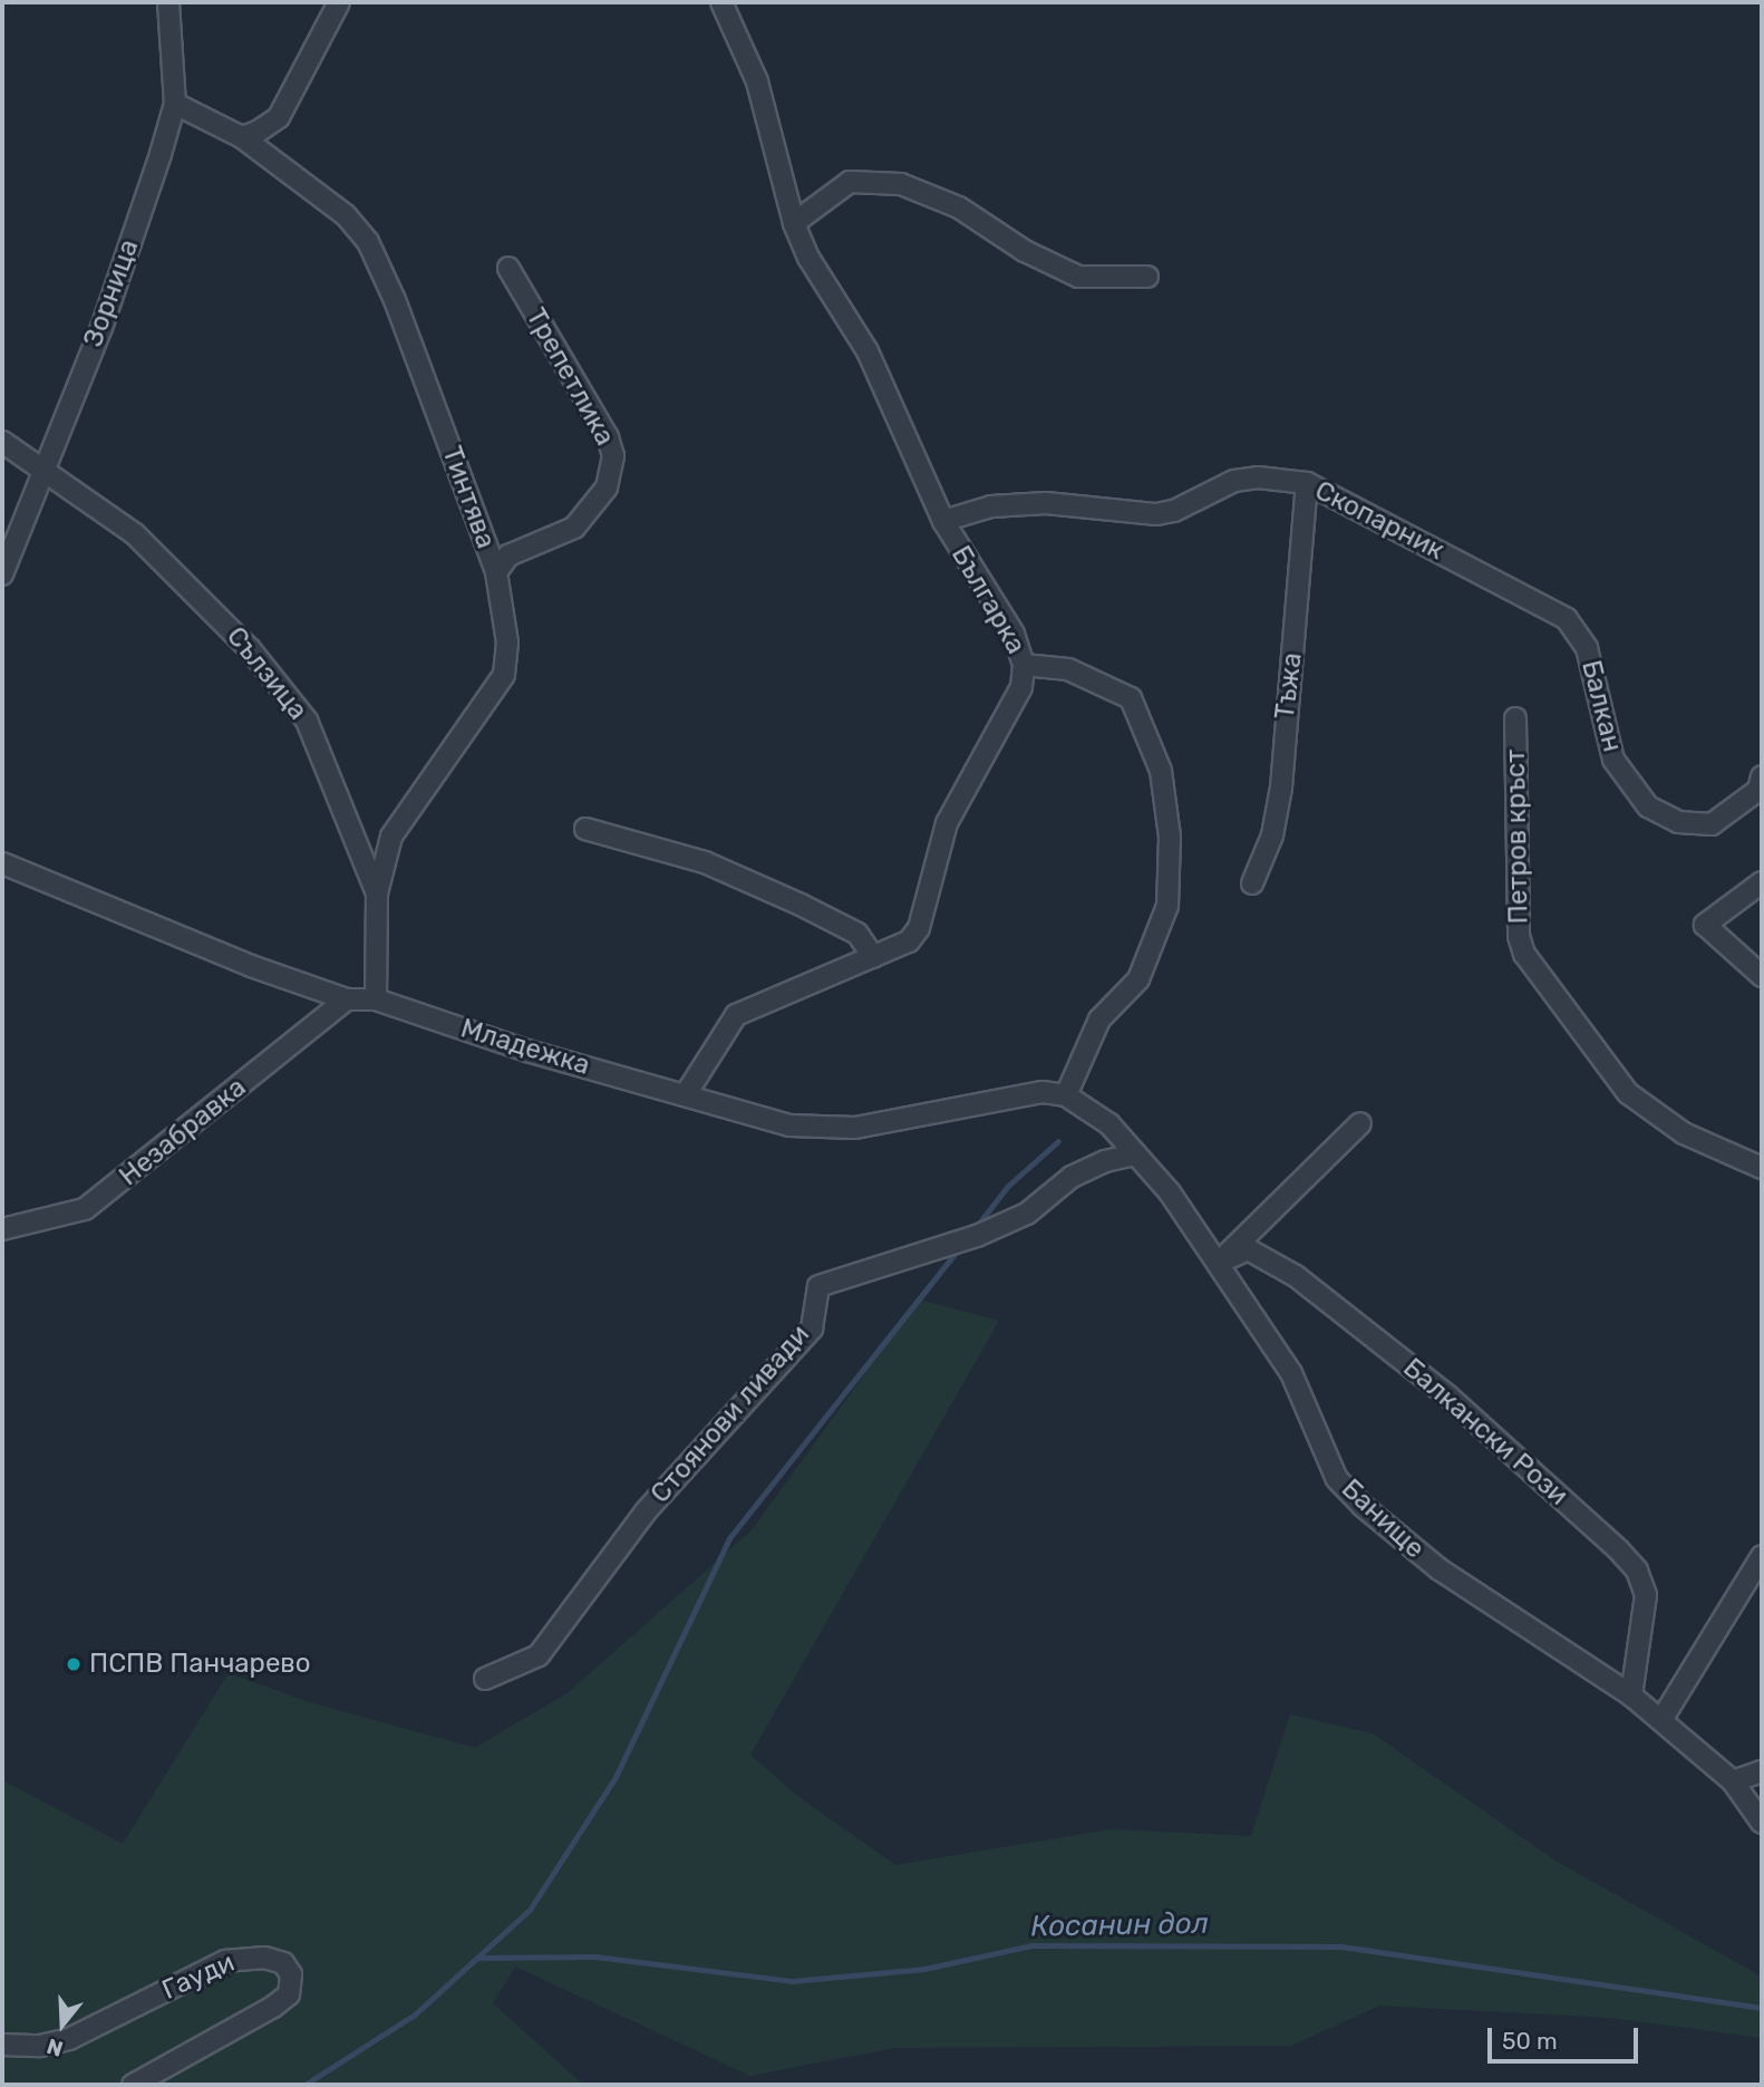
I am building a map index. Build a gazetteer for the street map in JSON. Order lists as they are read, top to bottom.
{
  "streets": {
    "street": [
      "Зорница",
      "Трепетлика",
      "Тинтява",
      "Скопарник",
      "Българка",
      "Сълзица",
      "Тъжа",
      "Балкан",
      "Петров кръст",
      "Младежка",
      "Незабравка",
      "Стоянови ливади",
      "Балкански Рози",
      "Банище",
      "Гауди"
    ]
  },
  "crossings": [
    ["Зорница", "Тинтява"],
    ["Зорница", "Сълзица"],
    ["Трепетлика", "Тинтява"],
    ["Тинтява", "Сълзица"],
    ["Скопарник", "Българка"],
    ["Скопарник", "Тъжа"],
    ["Скопарник", "Балкан"],
    ["Българка", "Младежка"],
    ["Сълзица", "Младежка"],
    ["Младежка", "Незабравка"],
    ["Младежка", "Банище"],
    ["Стоянови ливади", "Банище"],
    ["Балкански Рози", "Банище"]
  ],
  "water": ["Косанин дол"],
  "places": ["ПСПВ Панчарево"],
  "scale_bar": "50 m",
  "north": "bottom"
}
